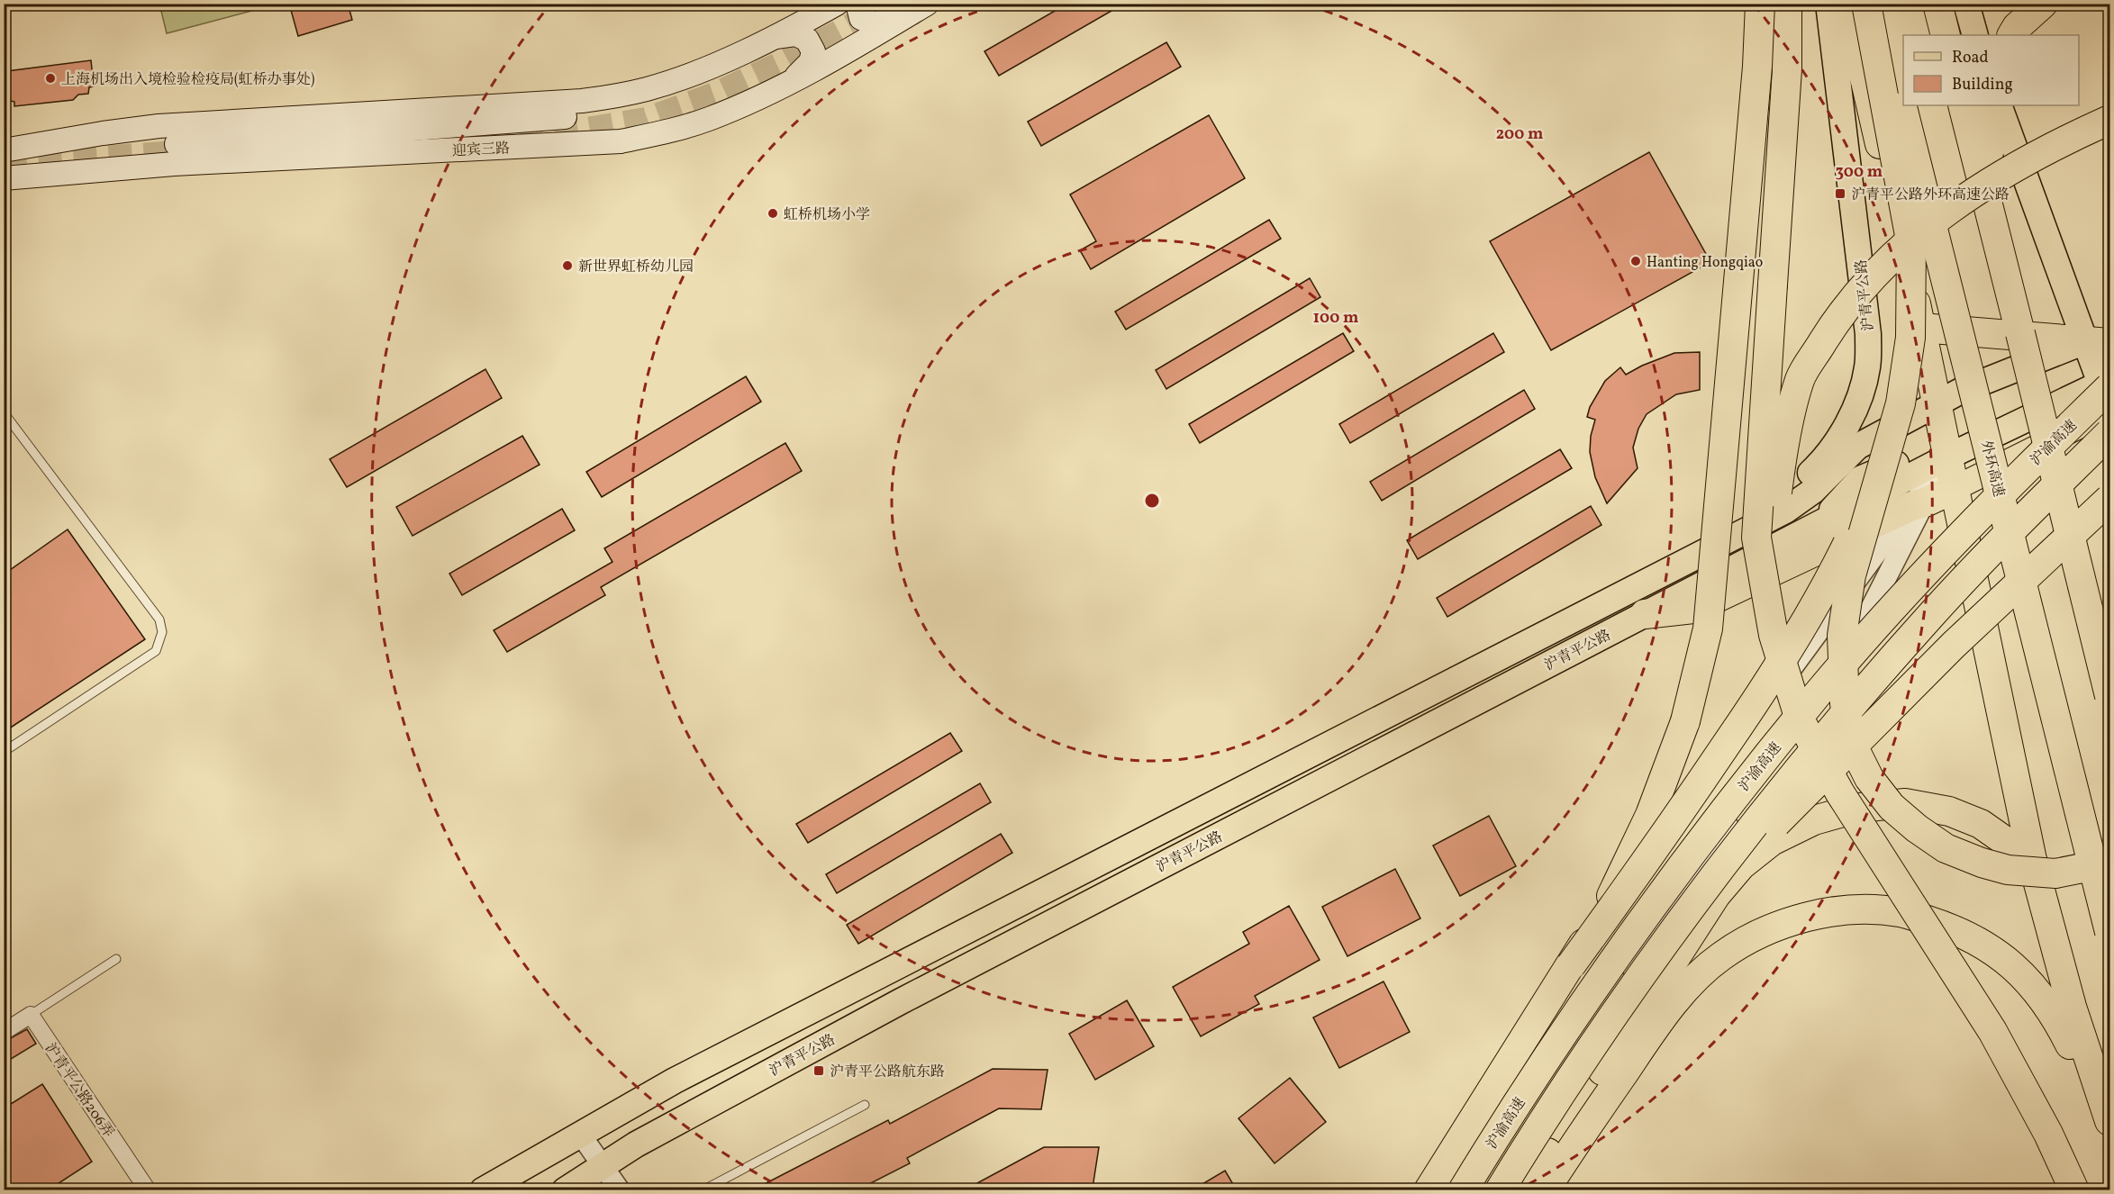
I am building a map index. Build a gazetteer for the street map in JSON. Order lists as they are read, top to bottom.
{
  "streets": {
    "highway": ["沪青平公路", "沪渝高速", "外环高速"],
    "main road": ["迎宾三路"],
    "street": ["沪青平公路206弄"]
  },
  "crossings": [
    ["沪青平公路", "沪渝高速"]
  ],
  "places": {
    "other": [
      "上海机场出入境检验检疫局(虹桥办事处)",
      "虹桥机场小学",
      "Hanting Hongqiao",
      "新世界虹桥幼儿园"
    ],
    "transit": ["沪青平公路外环高速公路", "沪青平公路航东路"]
  },
  "legend": ["Road", "Building"],
  "rings": ["200 m", "300 m", "100 m"]
}
